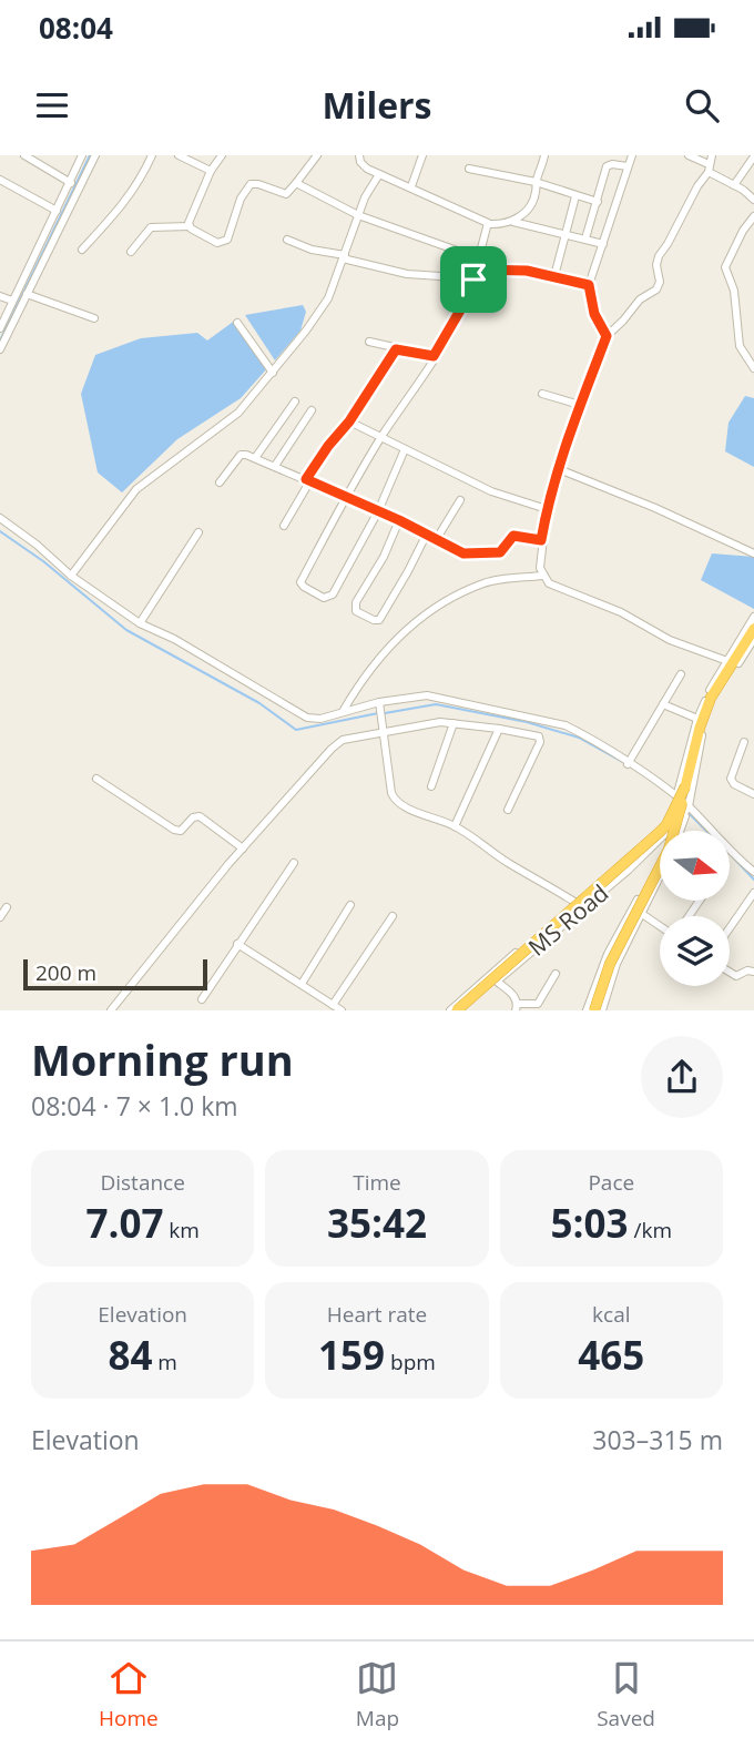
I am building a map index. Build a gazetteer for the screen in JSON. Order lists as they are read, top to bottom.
{
  "streets": {
    "street": ["MS Road"]
  },
  "scale_bar": "200 m",
  "north": "right",
  "page": {
    "status": "08:04",
    "header": "Milers",
    "scale": "200 m",
    "heading": ["Morning run", "08:04 · 7 × 1.0 km"],
    "stats": [
      ["Distance", "7.07 km"],
      ["Time", "35:42"],
      ["Pace", "5:03 /km"],
      ["Elevation", "84 m"],
      ["Heart rate", "159 bpm"],
      ["kcal", "465"]
    ],
    "chart": ["Elevation", "303–315 m"],
    "tabs": ["Home", "Map", "Saved"]
  }
}
